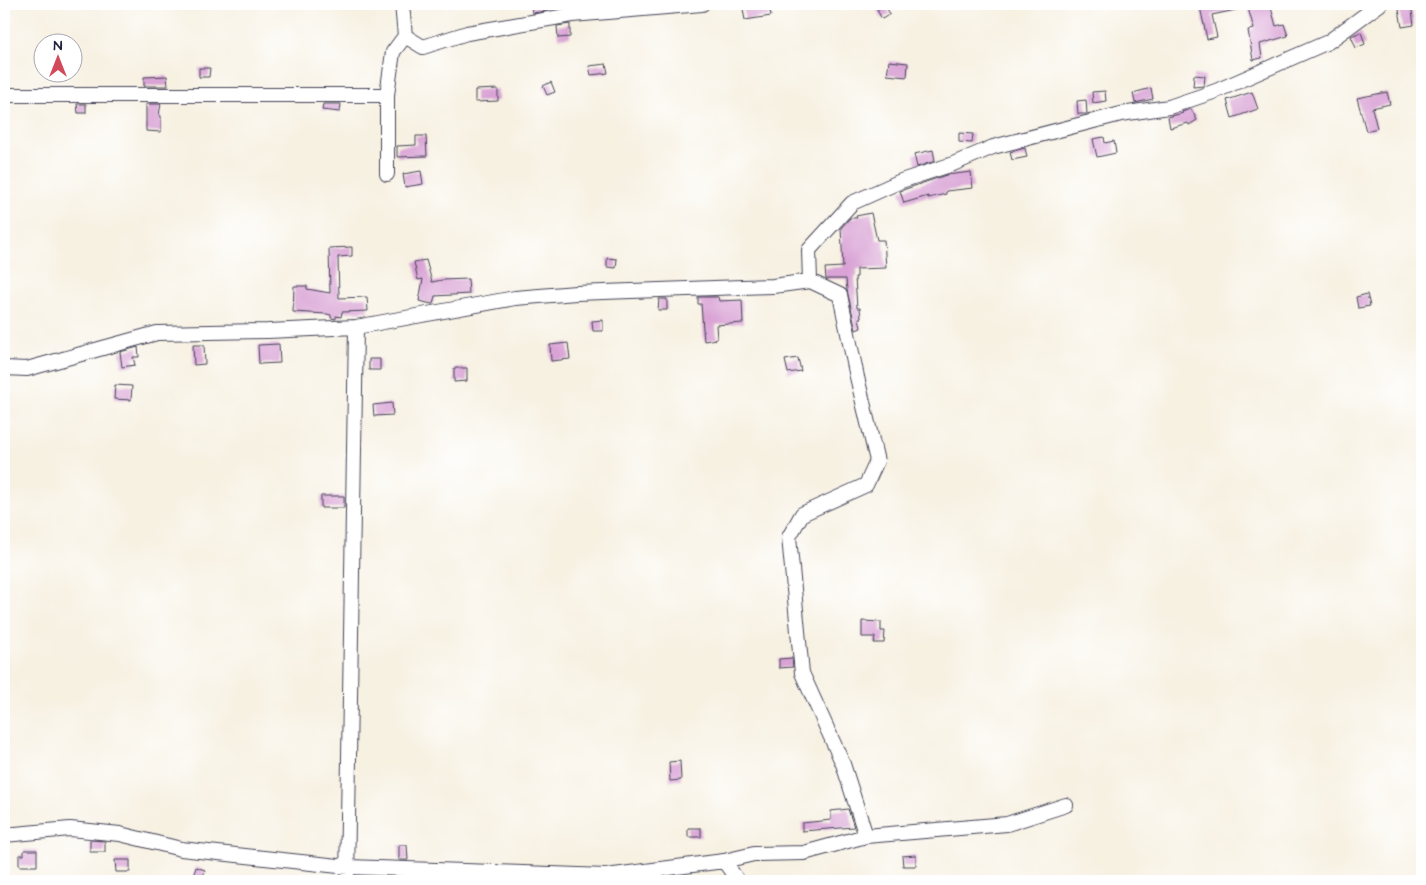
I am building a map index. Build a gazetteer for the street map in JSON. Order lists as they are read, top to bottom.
{
  "north": "top"
}
